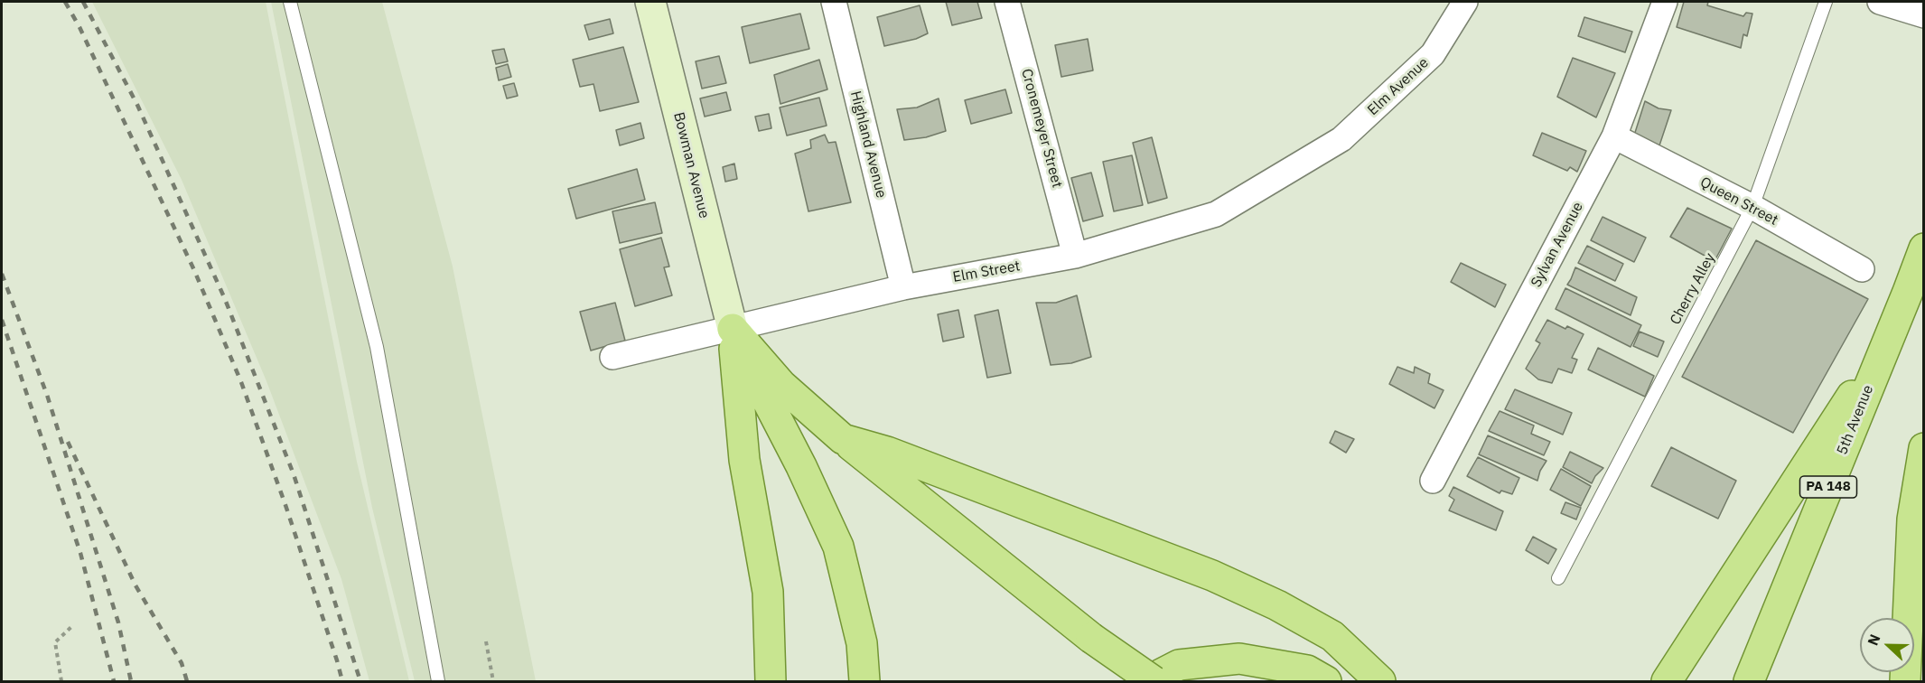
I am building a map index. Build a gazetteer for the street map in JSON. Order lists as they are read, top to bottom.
{
  "streets": {
    "main road": ["Bowman Avenue", "5th Avenue", "PA 148"],
    "street": [
      "Elm Avenue",
      "Cronemeyer Street",
      "Highland Avenue",
      "Queen Street",
      "Sylvan Avenue",
      "Elm Street"
    ],
    "lane": ["Cherry Alley"]
  },
  "crossings": [
    ["Elm Avenue", "Elm Street"],
    ["Cronemeyer Street", "Elm Street"],
    ["Highland Avenue", "Elm Street"],
    ["Bowman Avenue", "Elm Street"],
    ["Queen Street", "Sylvan Avenue"],
    ["Queen Street", "Cherry Alley"]
  ],
  "north": "left"
}
